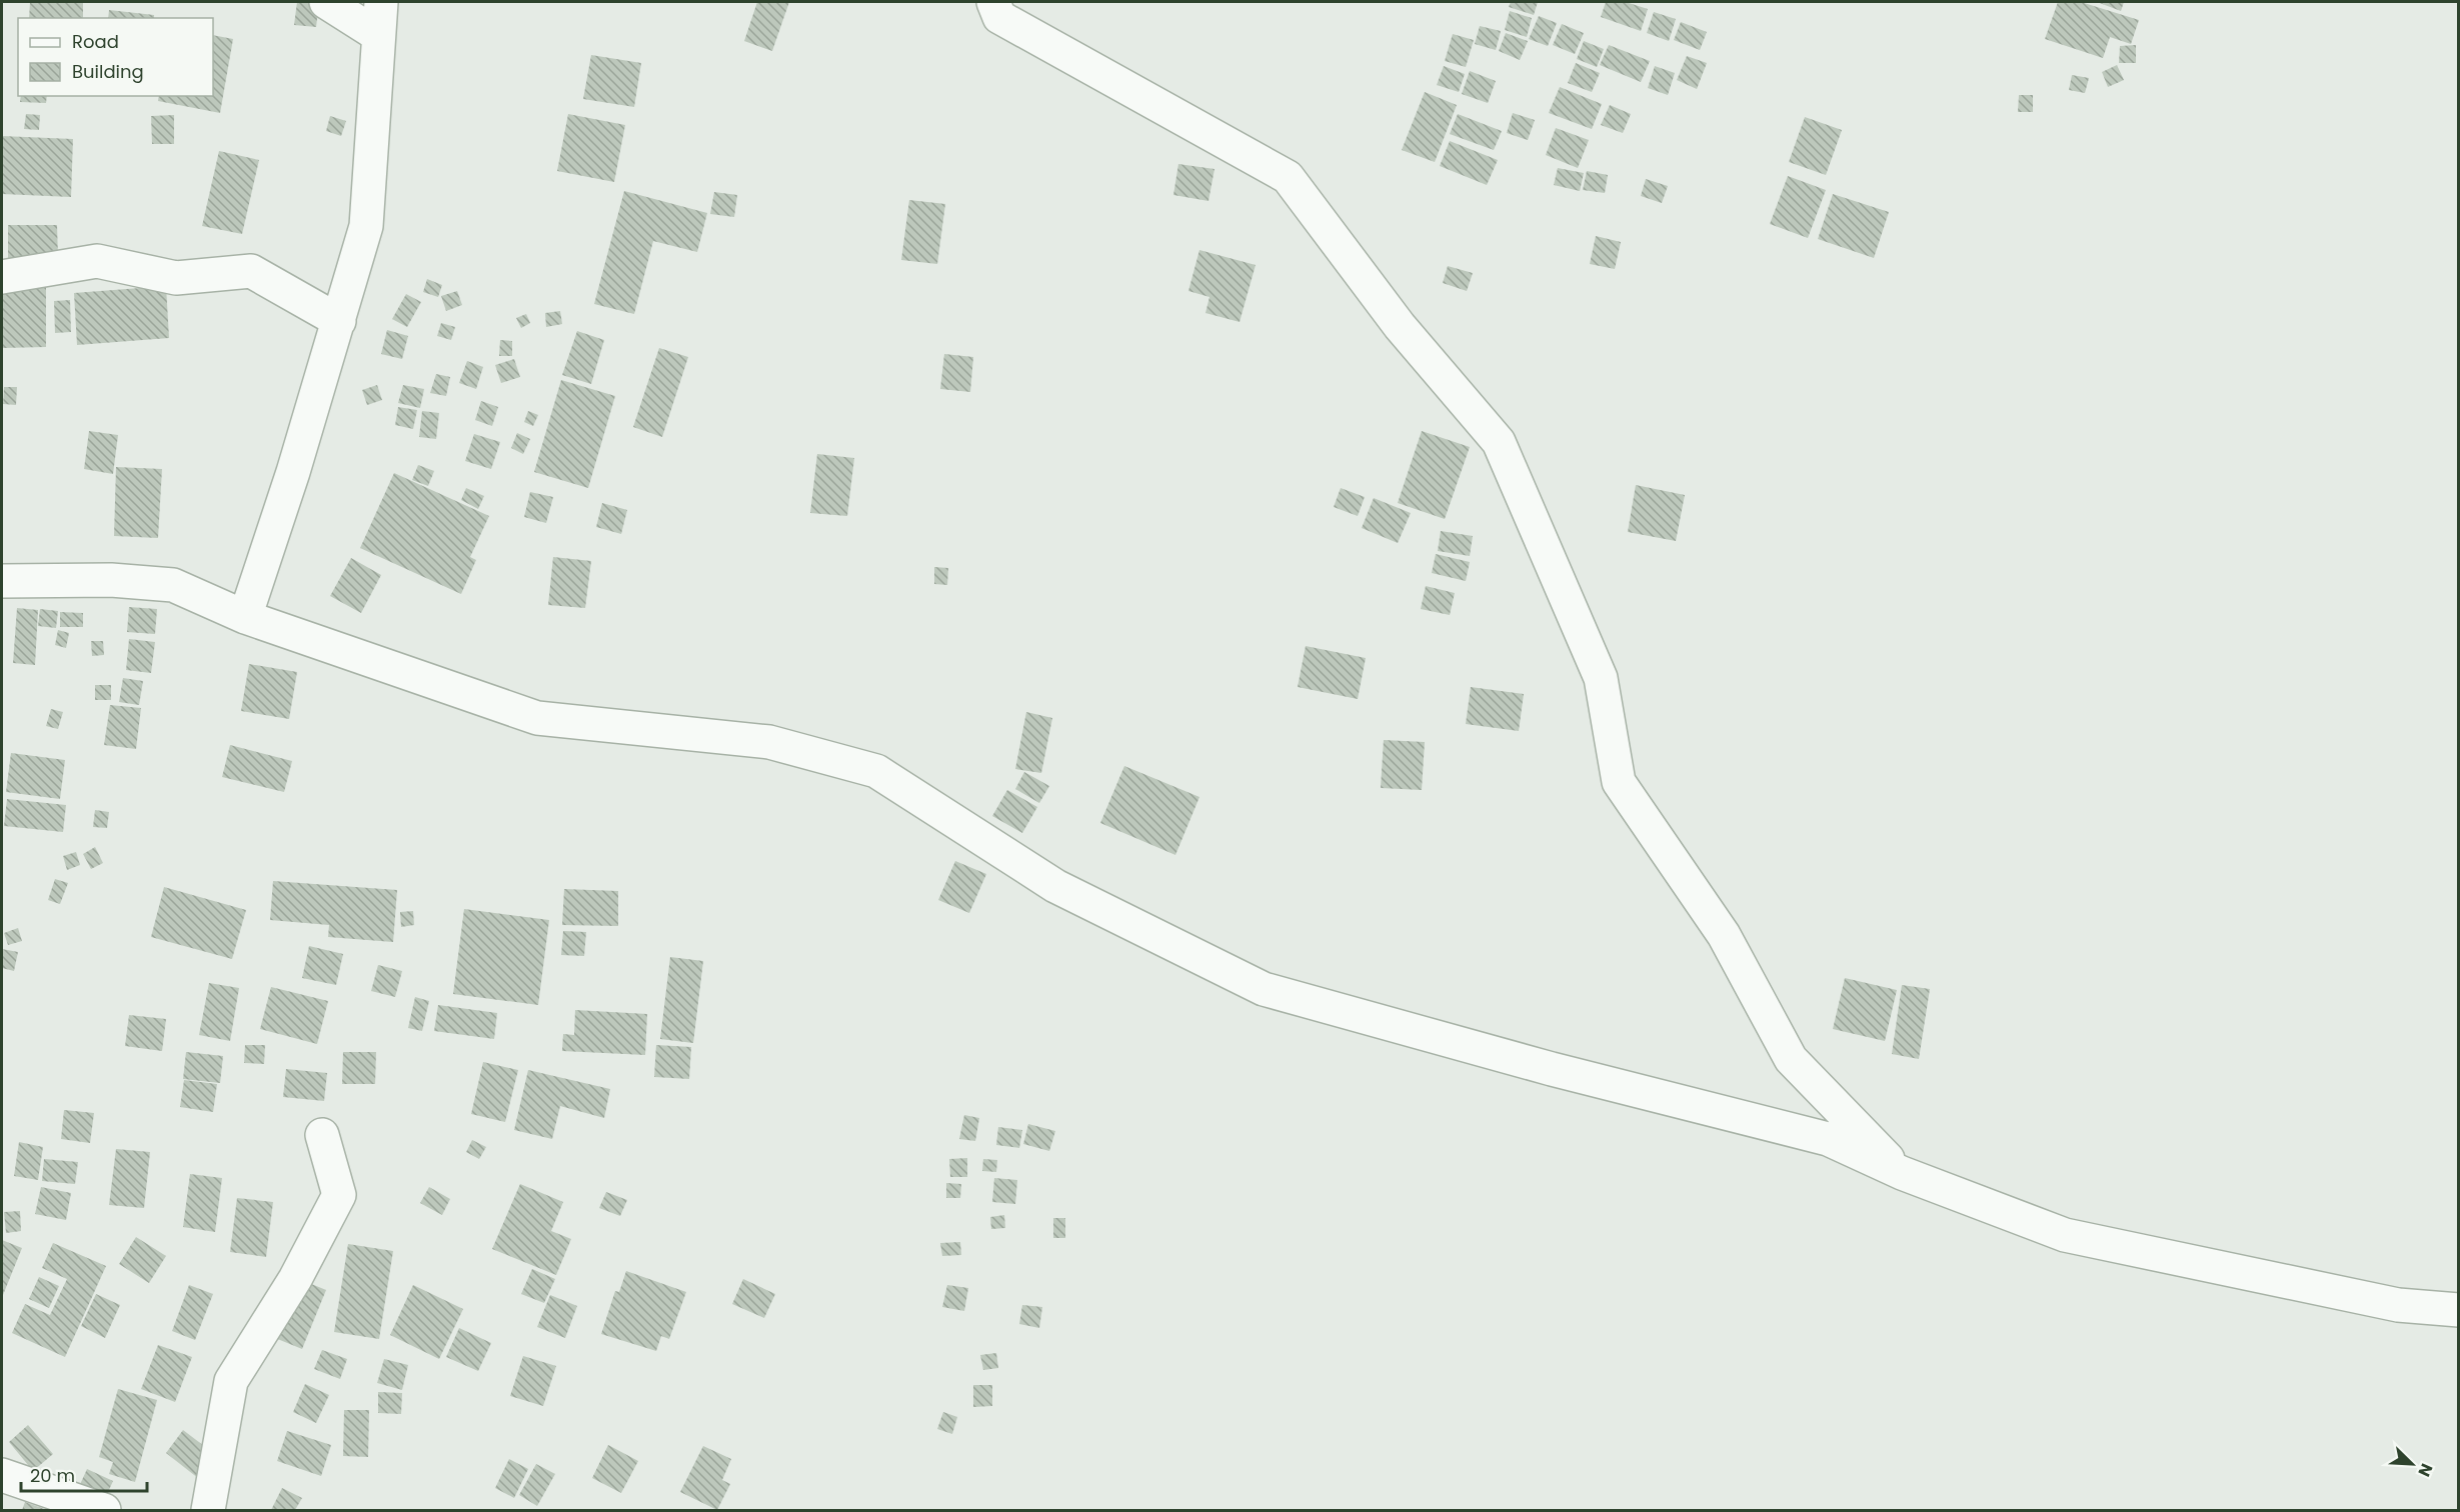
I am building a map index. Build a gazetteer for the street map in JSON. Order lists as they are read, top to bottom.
{
  "legend": ["Road", "Building"],
  "scale_bar": "20 m",
  "north": "bottom right"
}
